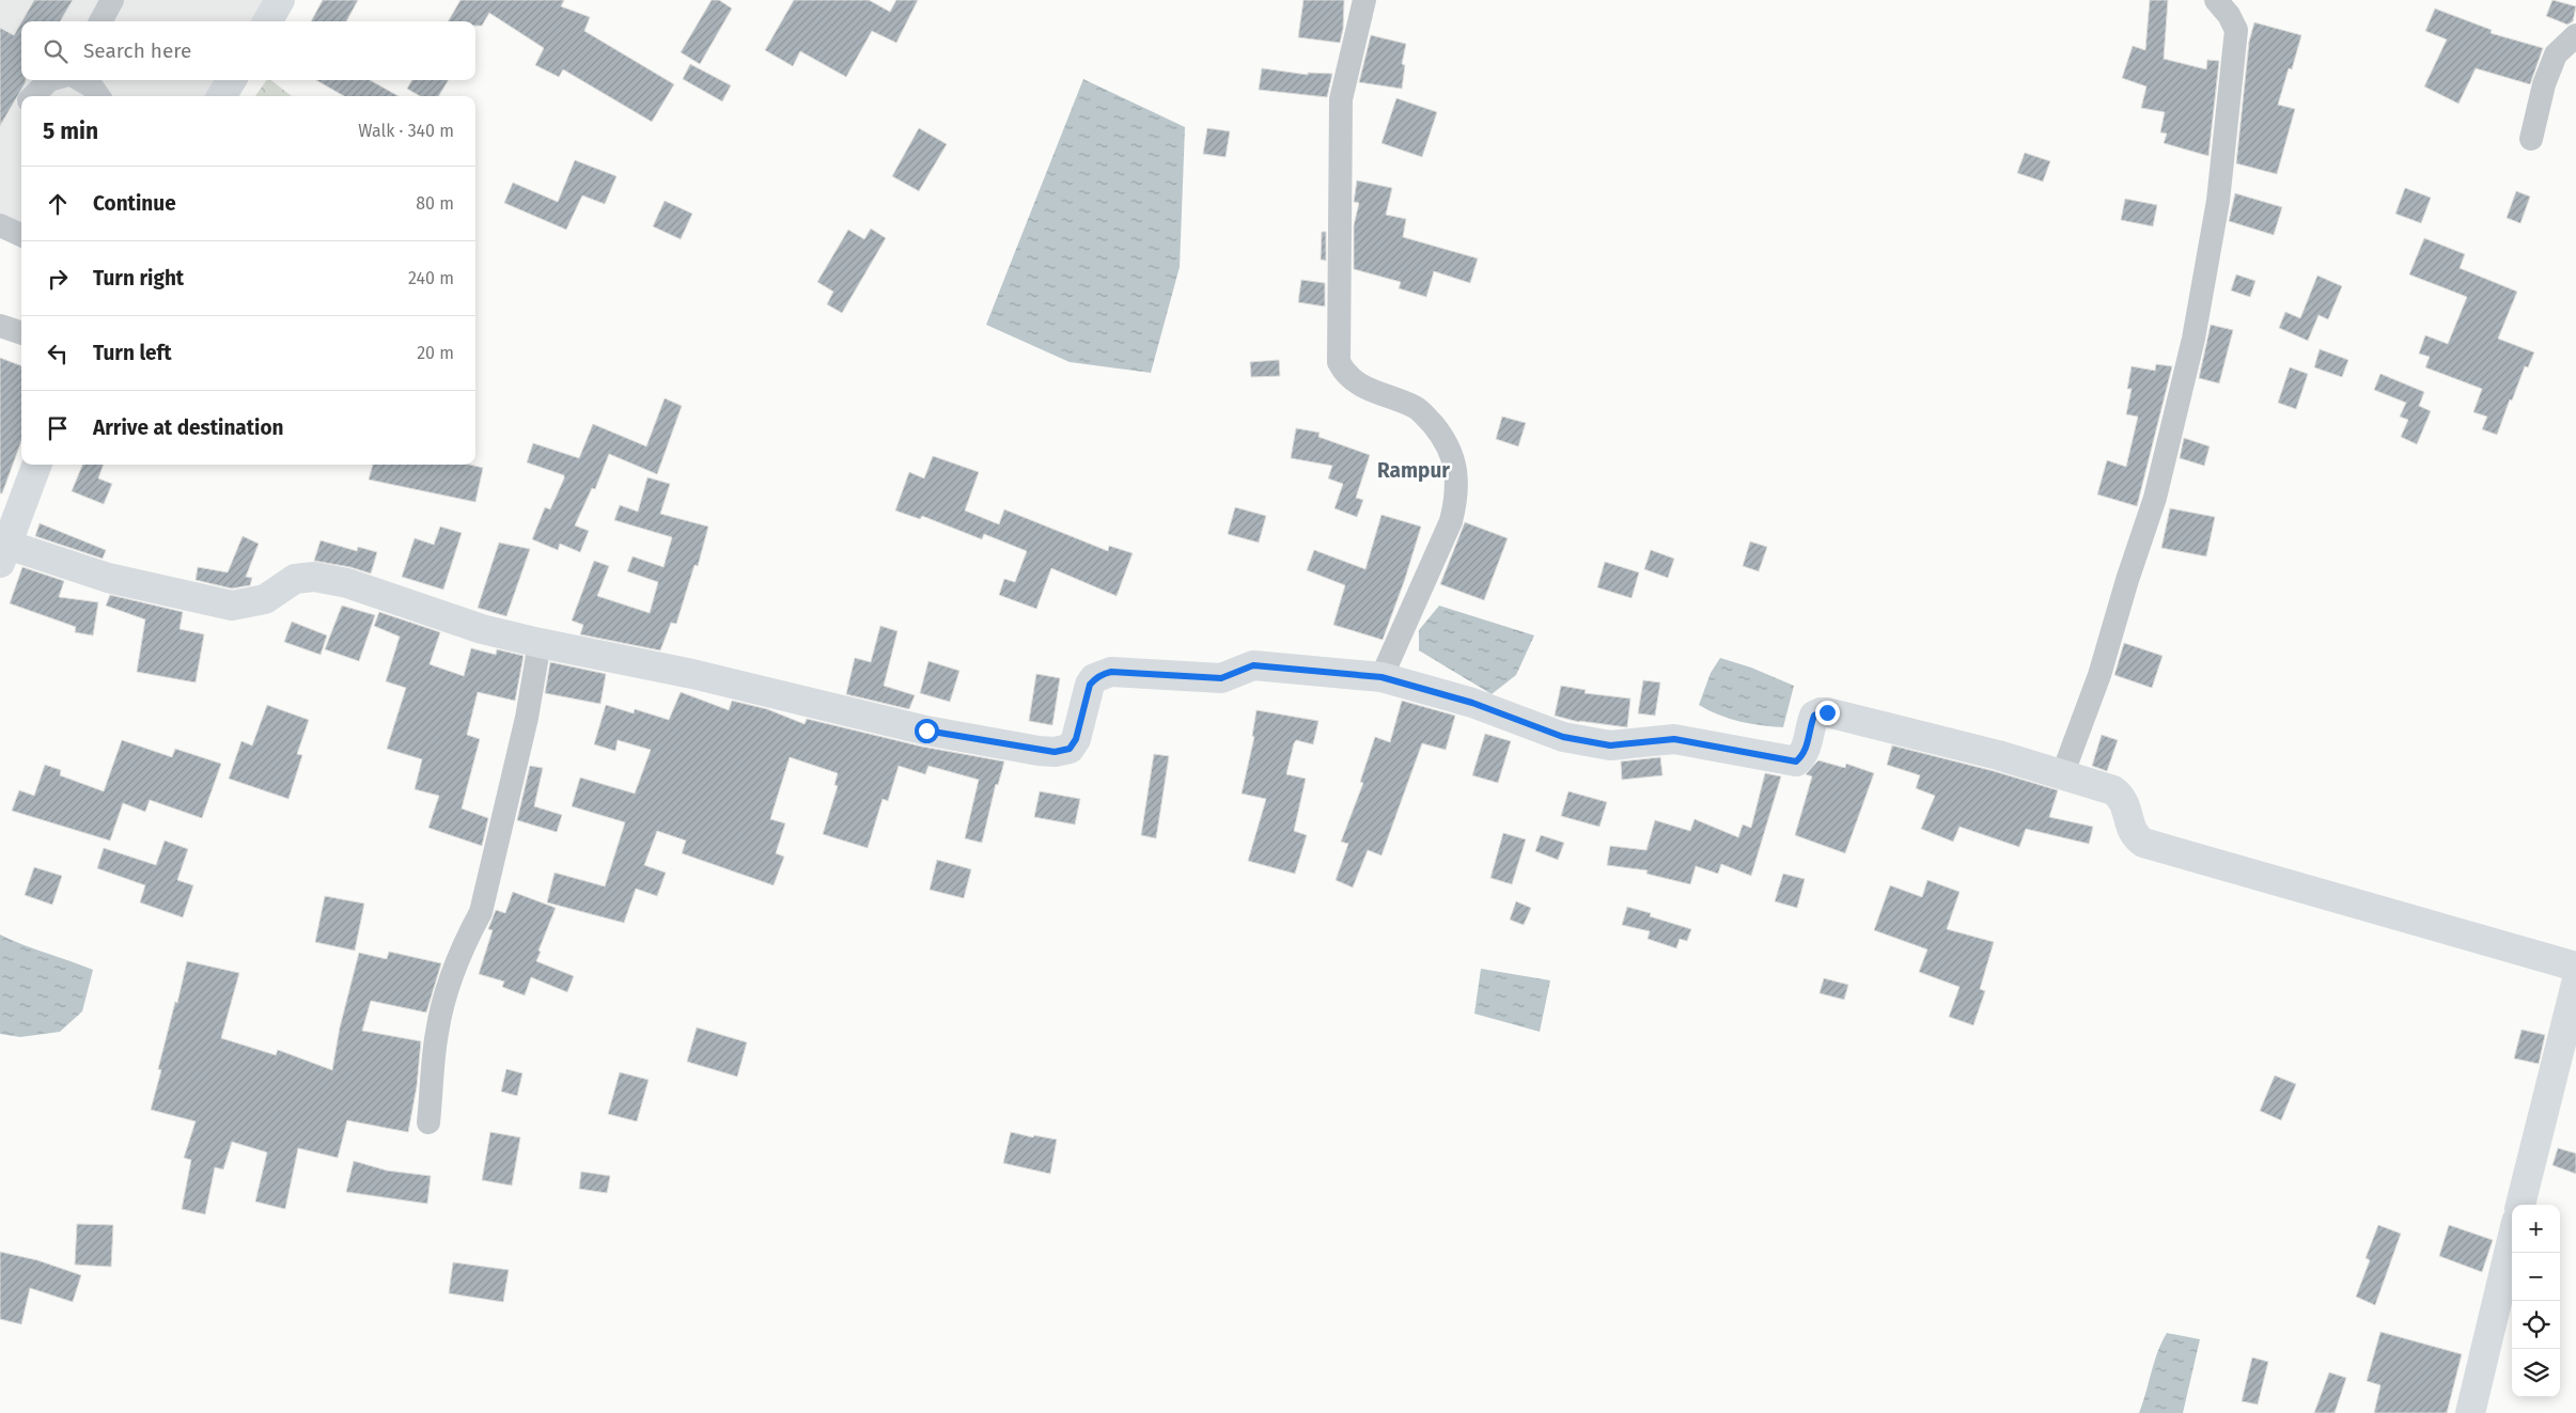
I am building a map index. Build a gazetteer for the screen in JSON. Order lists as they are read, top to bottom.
{
  "districts": ["Rampur"],
  "page": {
    "search": "Search here",
    "heading": ["5 min", "Walk · 340 m"],
    "list": [
      ["Continue", "80 m"],
      ["Turn right", "240 m"],
      ["Turn left", "20 m"],
      "Arrive at destination"
    ],
    "map_buttons": ["+", "−"]
  }
}
